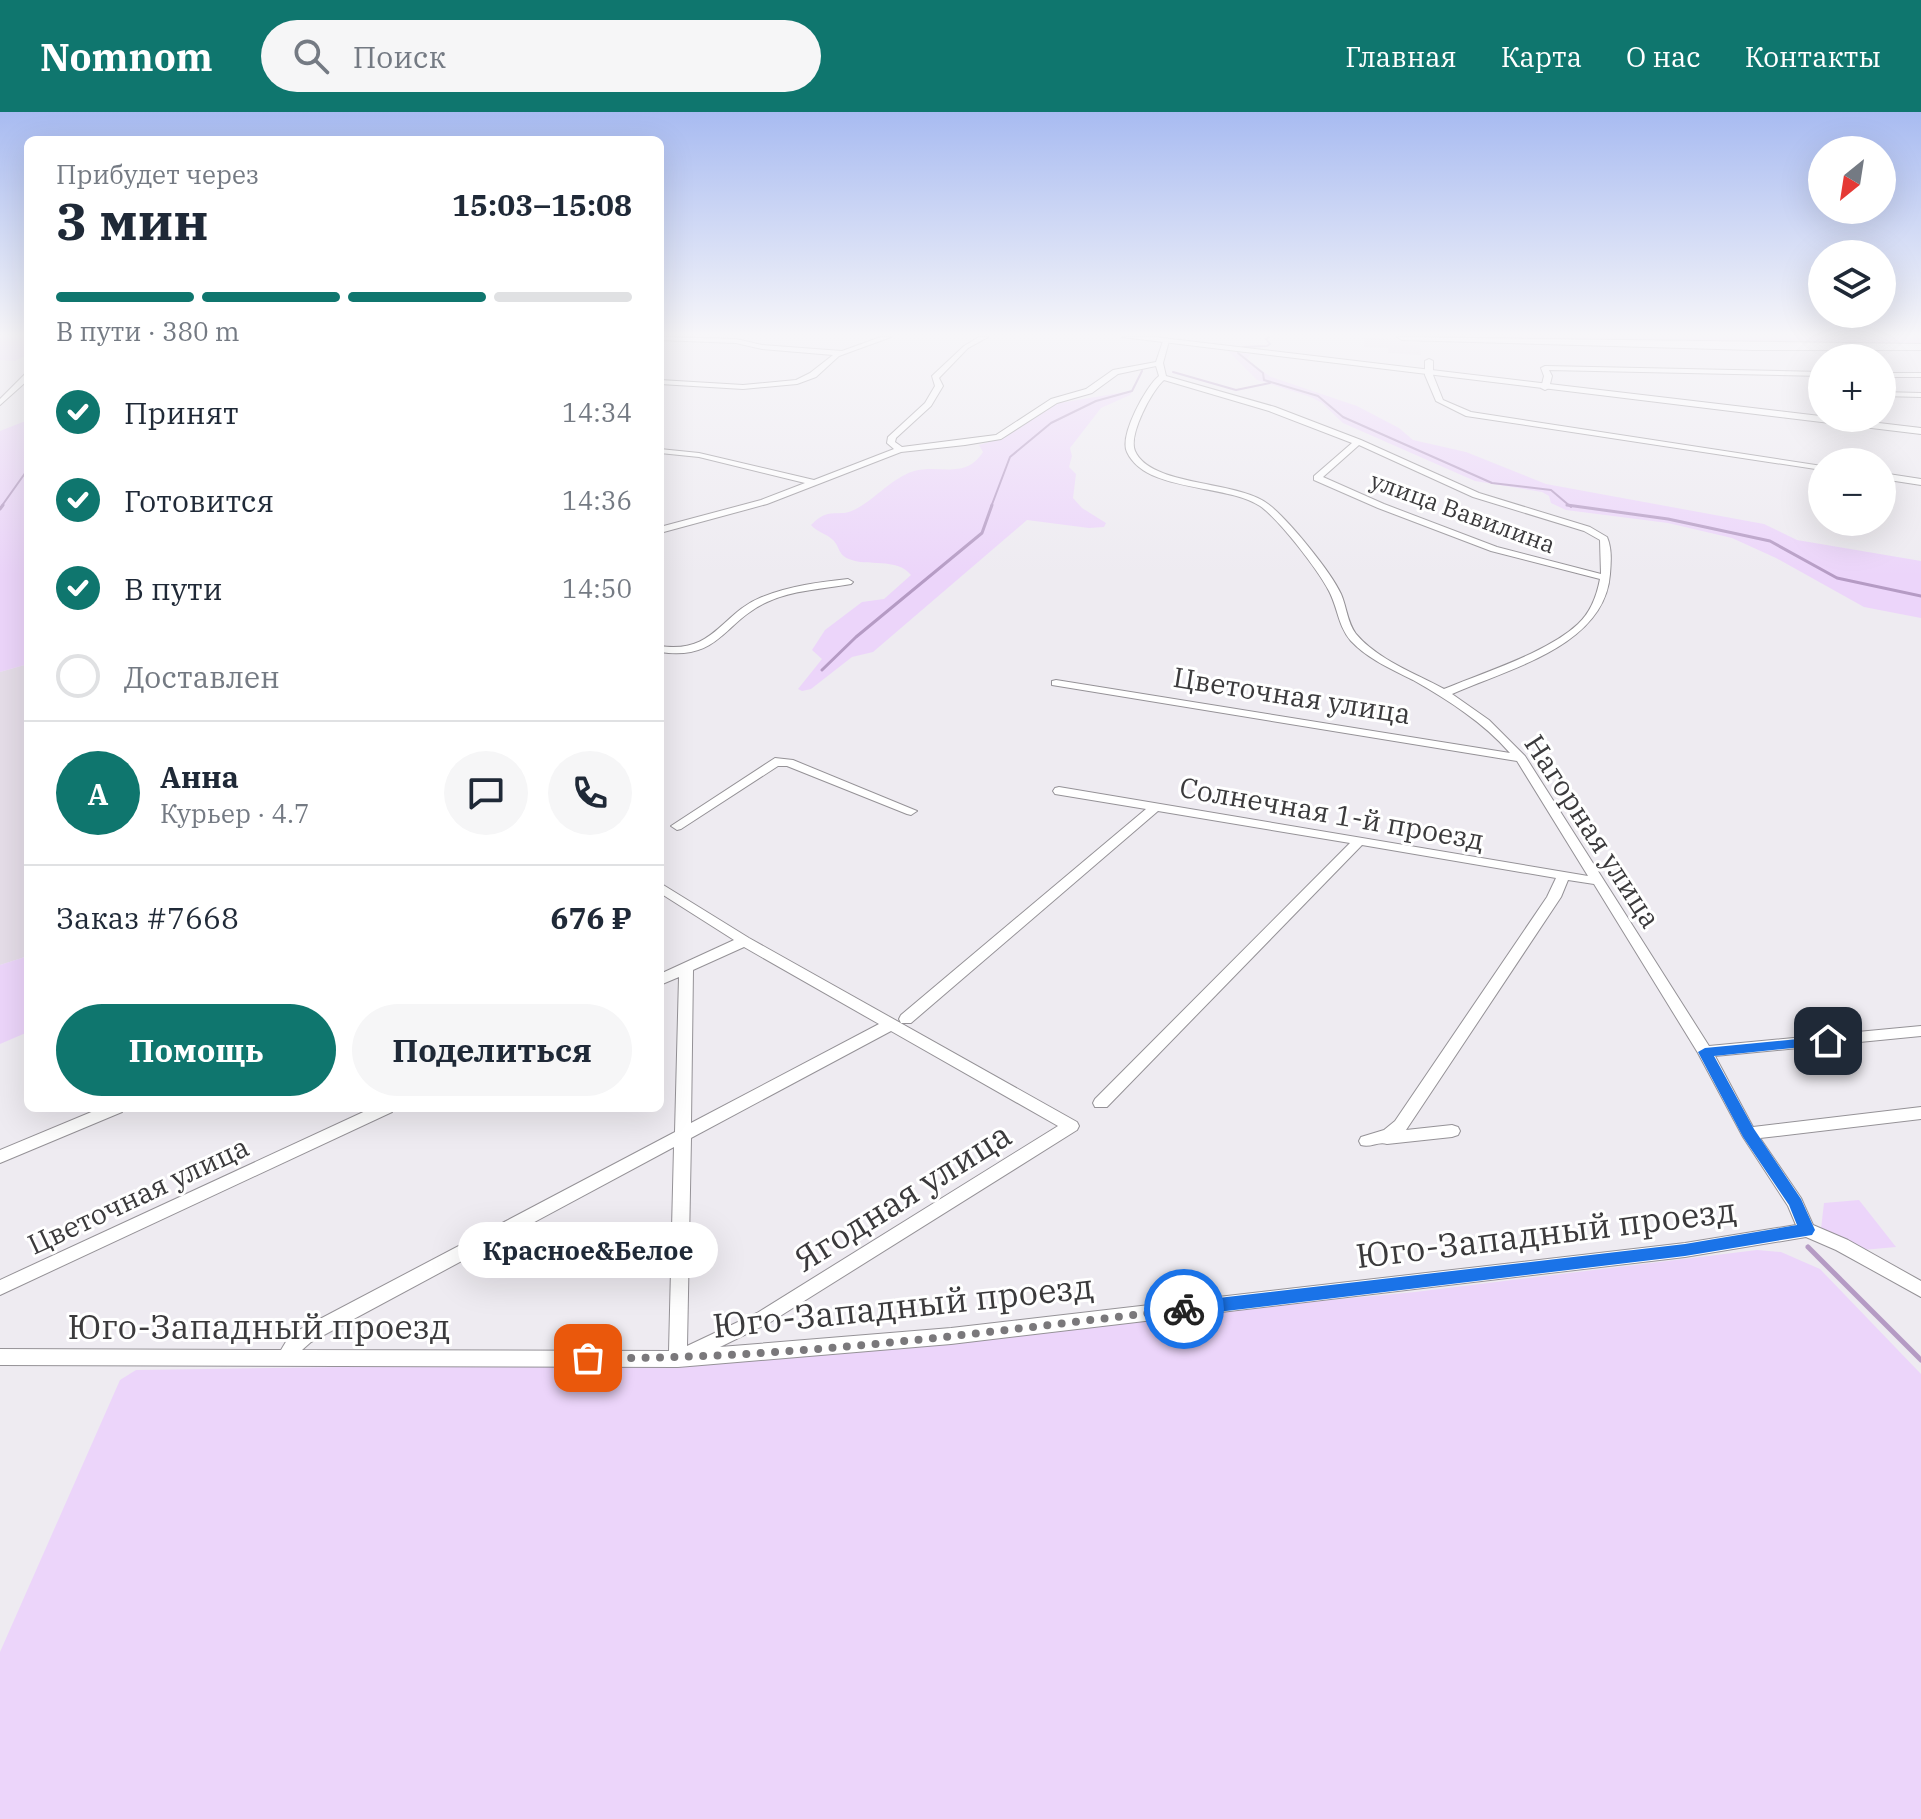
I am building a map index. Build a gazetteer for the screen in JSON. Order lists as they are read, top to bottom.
{
  "streets": {
    "street": [
      "улица Вавилина",
      "Цветочная улица",
      "Солнечная 1-й проезд",
      "Нагорная улица",
      "Ягодная улица",
      "Юго-Западный проезд"
    ]
  },
  "crossings": [
    ["Цветочная улица", "Нагорная улица"],
    ["Солнечная 1-й проезд", "Нагорная улица"],
    ["Нагорная улица", "Юго-Западный проезд"],
    ["Ягодная улица", "Юго-Западный проезд"]
  ],
  "places": ["Красное&Белое"],
  "north": "bottom left",
  "page": {
    "header": "Nomnom",
    "search": "Поиск",
    "nav": [
      "Главная",
      "Карта",
      "О нас",
      "Контакты"
    ],
    "map_buttons": ["+", "−"],
    "heading": ["3 мин", "Прибудет через", "15:03–15:08"],
    "panel": [
      "Анна",
      "Курьер · 4.7",
      "Заказ #7668",
      "676 ₽"
    ],
    "bar": "В пути · 380 m",
    "list": [
      ["Принят", "14:34"],
      ["Готовится", "14:36"],
      ["В пути", "14:50"],
      "Доставлен"
    ],
    "round": "А",
    "buttons": ["Помощь", "Поделиться"],
    "bubble": "Красное&Белое"
  }
}
